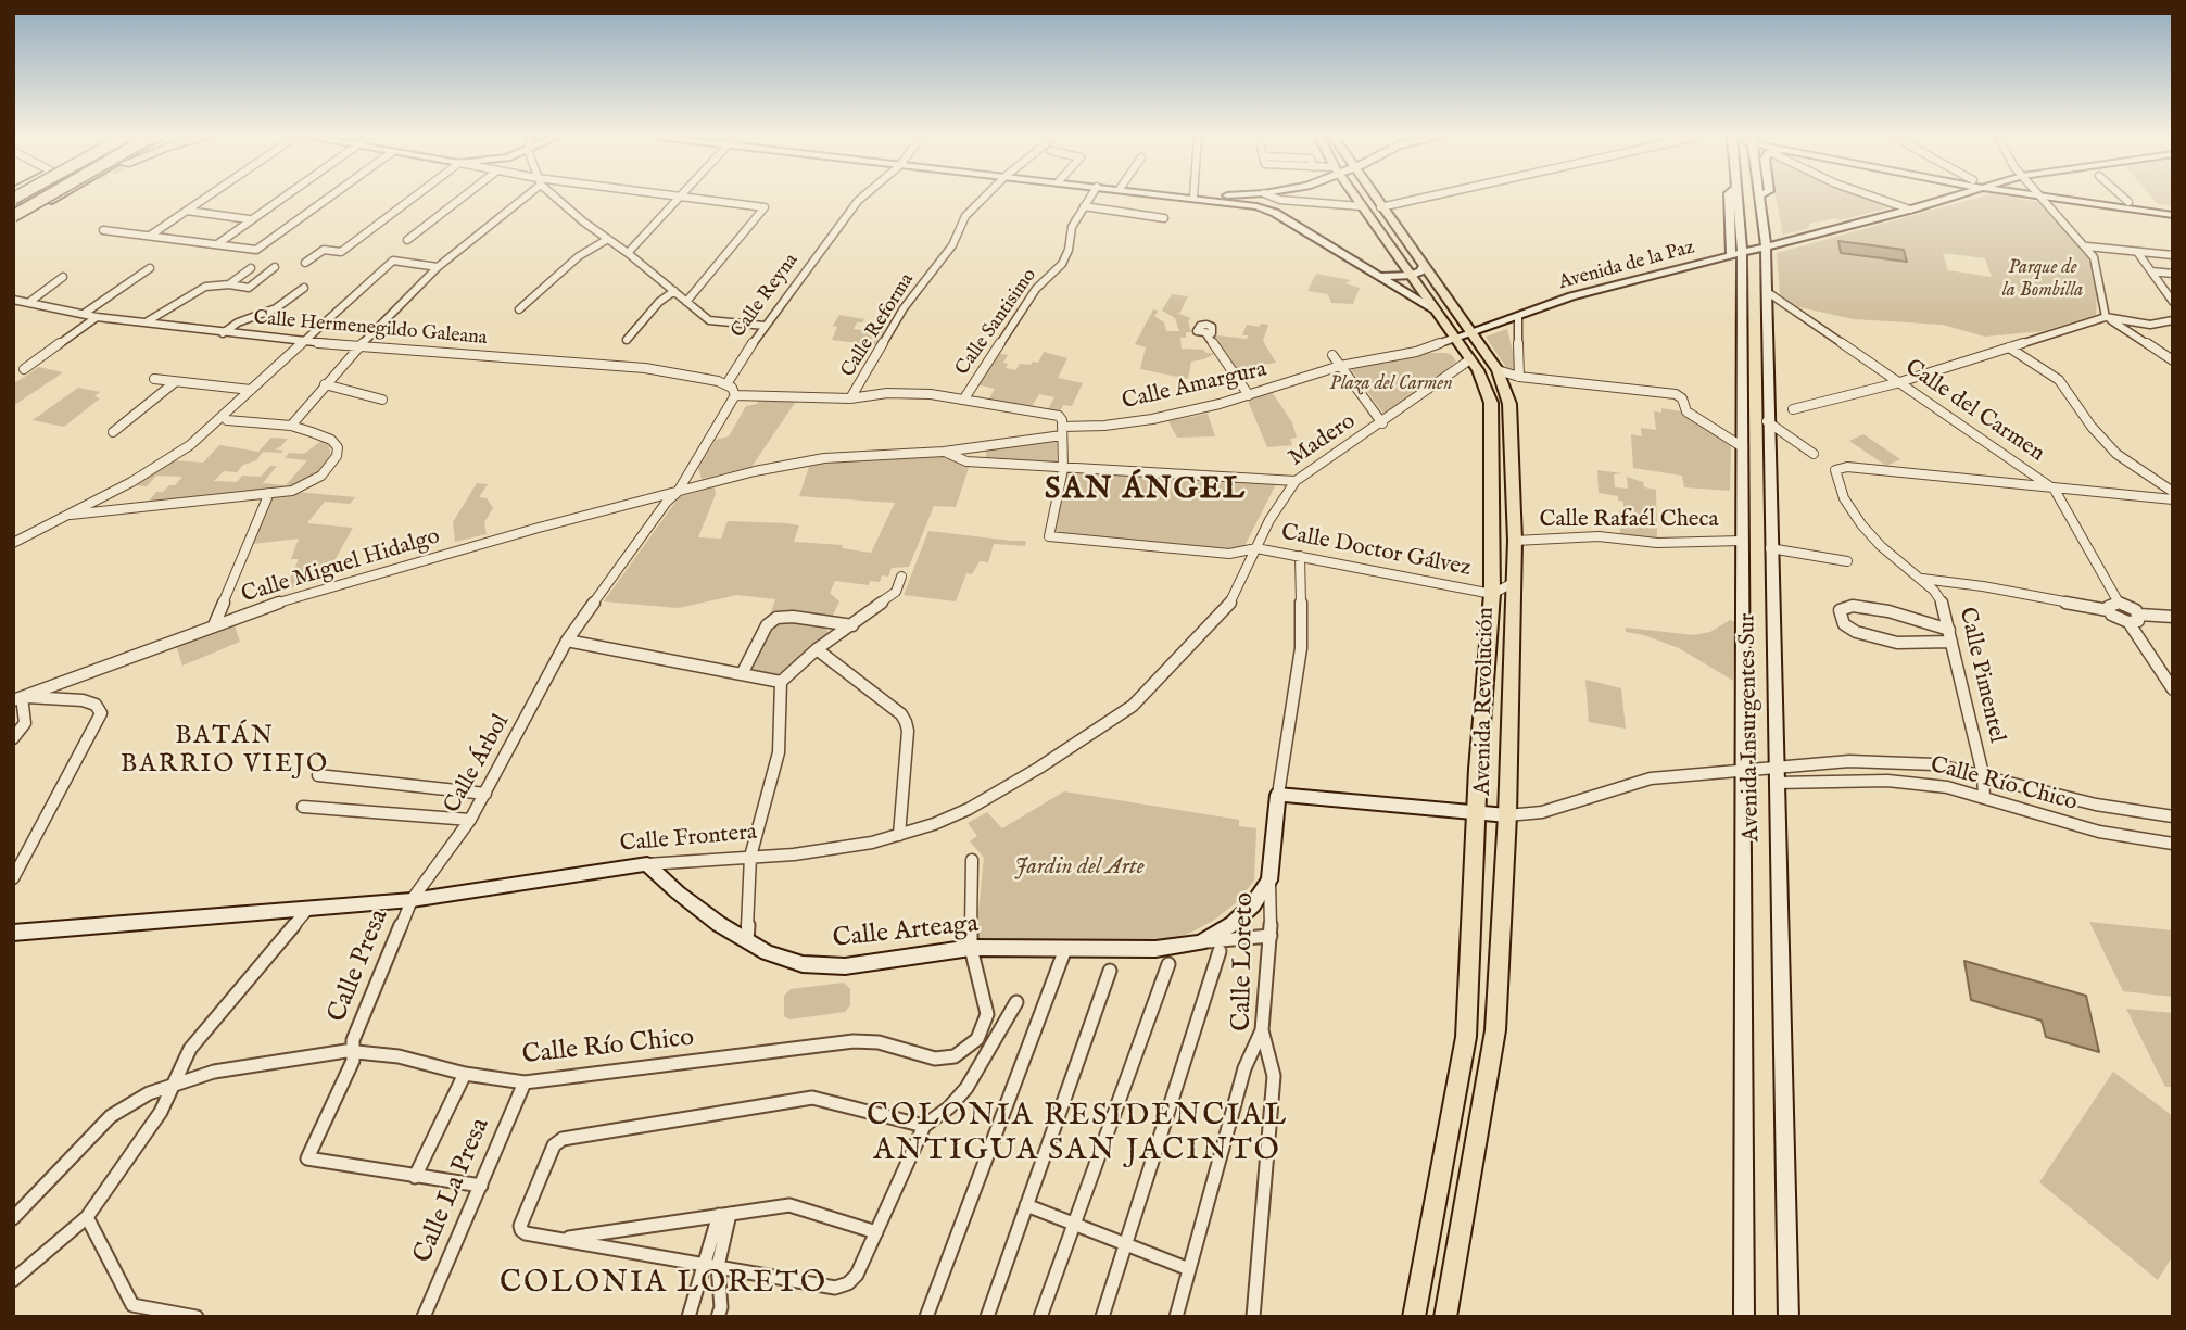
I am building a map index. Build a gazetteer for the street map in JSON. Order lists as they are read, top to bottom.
{
  "streets": {
    "main road": [
      "Avenida de la Paz",
      "Avenida Revolución",
      "Avenida Insurgentes Sur",
      "Calle Frontera",
      "Calle Arteaga"
    ],
    "street": [
      "Calle Reyna",
      "Calle Santisimo",
      "Calle Reforma",
      "Calle Hermenegildo Galeana",
      "Calle Amargura",
      "Calle del Carmen",
      "Madero",
      "Calle Rafaél Checa",
      "Calle Doctor Gálvez",
      "Calle Miguel Hidalgo",
      "Calle Pimentel",
      "Calle Árbol",
      "Calle Río Chico",
      "Calle Loreto",
      "Calle Presa",
      "Calle La Presa"
    ]
  },
  "crossings": [
    ["Avenida de la Paz", "Calle Amargura"],
    ["Avenida de la Paz", "Avenida Revolución"],
    ["Avenida de la Paz", "Avenida Insurgentes Sur"],
    ["Calle Reyna", "Calle Hermenegildo Galeana"],
    ["Calle Amargura", "Calle Miguel Hidalgo"],
    ["Calle Amargura", "Avenida Revolución"],
    ["Calle del Carmen", "Calle Pimentel"],
    ["Calle del Carmen", "Avenida Insurgentes Sur"],
    ["Madero", "Calle Doctor Gálvez"],
    ["Madero", "Avenida Revolución"],
    ["Madero", "Calle Frontera"],
    ["Calle Rafaél Checa", "Avenida Revolución"],
    ["Calle Rafaél Checa", "Avenida Insurgentes Sur"],
    ["Calle Doctor Gálvez", "Avenida Revolución"],
    ["Calle Doctor Gálvez", "Calle Frontera"],
    ["Calle Doctor Gálvez", "Calle Arteaga"],
    ["Calle Miguel Hidalgo", "Calle Árbol"],
    ["Calle Pimentel", "Calle Río Chico"],
    ["Avenida Insurgentes Sur", "Calle Río Chico"],
    ["Calle Árbol", "Calle Frontera"],
    ["Calle Árbol", "Calle Presa"],
    ["Calle Río Chico", "Calle Arteaga"],
    ["Calle Río Chico", "Calle Presa"],
    ["Calle Río Chico", "Calle La Presa"],
    ["Calle Frontera", "Calle Arteaga"],
    ["Calle Frontera", "Calle Presa"],
    ["Calle Arteaga", "Calle Loreto"]
  ],
  "districts": [
    "SAN ÁNGEL",
    "BATÁN BARRIO VIEJO",
    "COLONIA RESIDENCIAL ANTIGUA SAN JACINTO",
    "COLONIA LORETO"
  ],
  "parks": ["Parque de la Bombilla", "Plaza del Carmen", "Jardin del Arte"]
}
